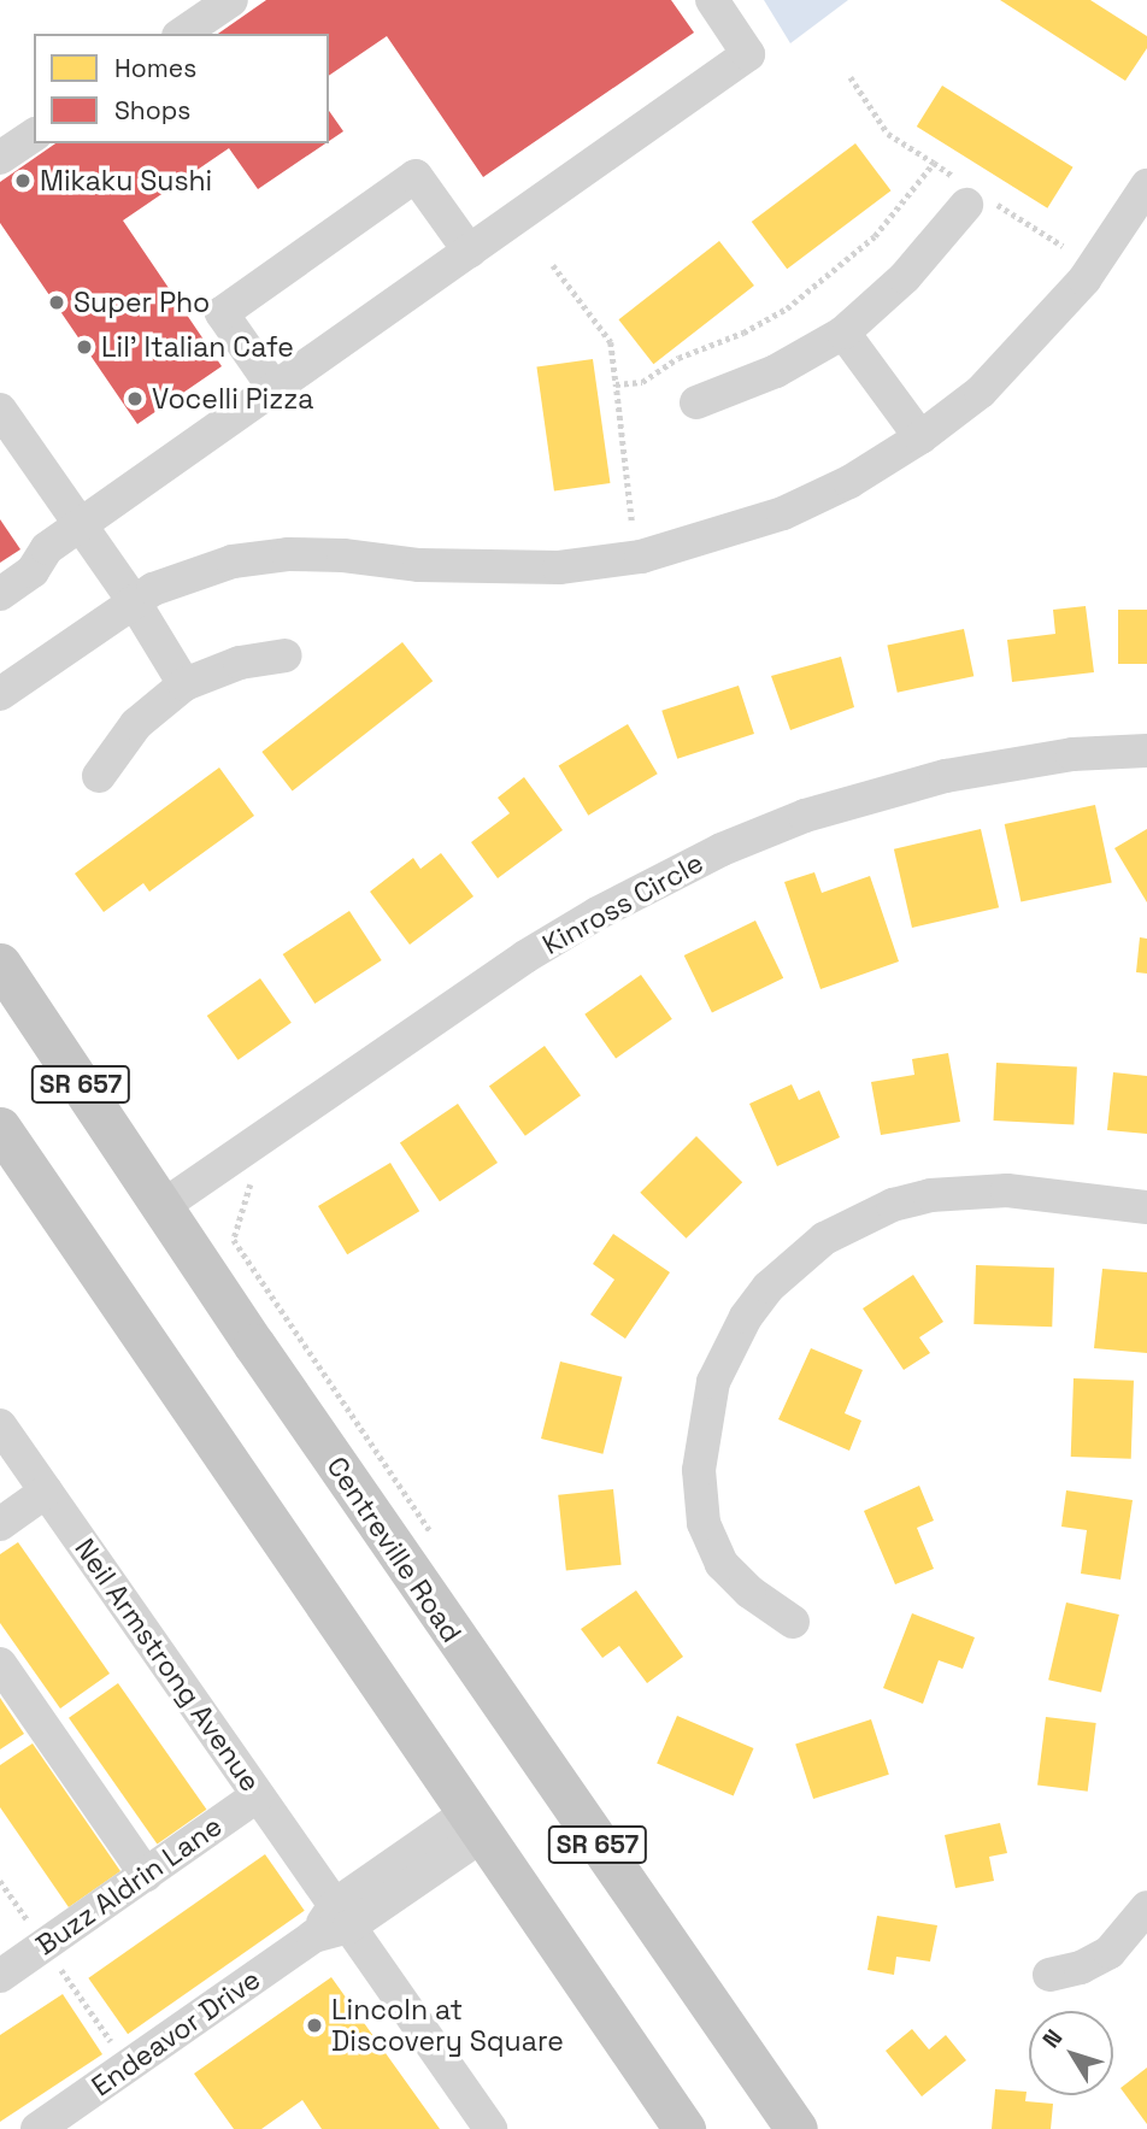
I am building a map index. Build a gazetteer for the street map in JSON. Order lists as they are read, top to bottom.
{
  "streets": {
    "main road": ["SR 657", "Centreville Road"],
    "street": [
      "Kinross Circle",
      "Neil Armstrong Avenue",
      "Buzz Aldrin Lane",
      "Endeavor Drive"
    ]
  },
  "crossings": [
    ["Kinross Circle", "Centreville Road"],
    ["SR 657", "Endeavor Drive"],
    ["Neil Armstrong Avenue", "Buzz Aldrin Lane"],
    ["Neil Armstrong Avenue", "Endeavor Drive"]
  ],
  "places": [
    "Mikaku Sushi",
    "Super Pho",
    "Lil' Italian Cafe",
    "Vocelli Pizza",
    "Lincoln at Discovery Square"
  ],
  "legend": ["Homes", "Shops"],
  "north": "top left"
}
